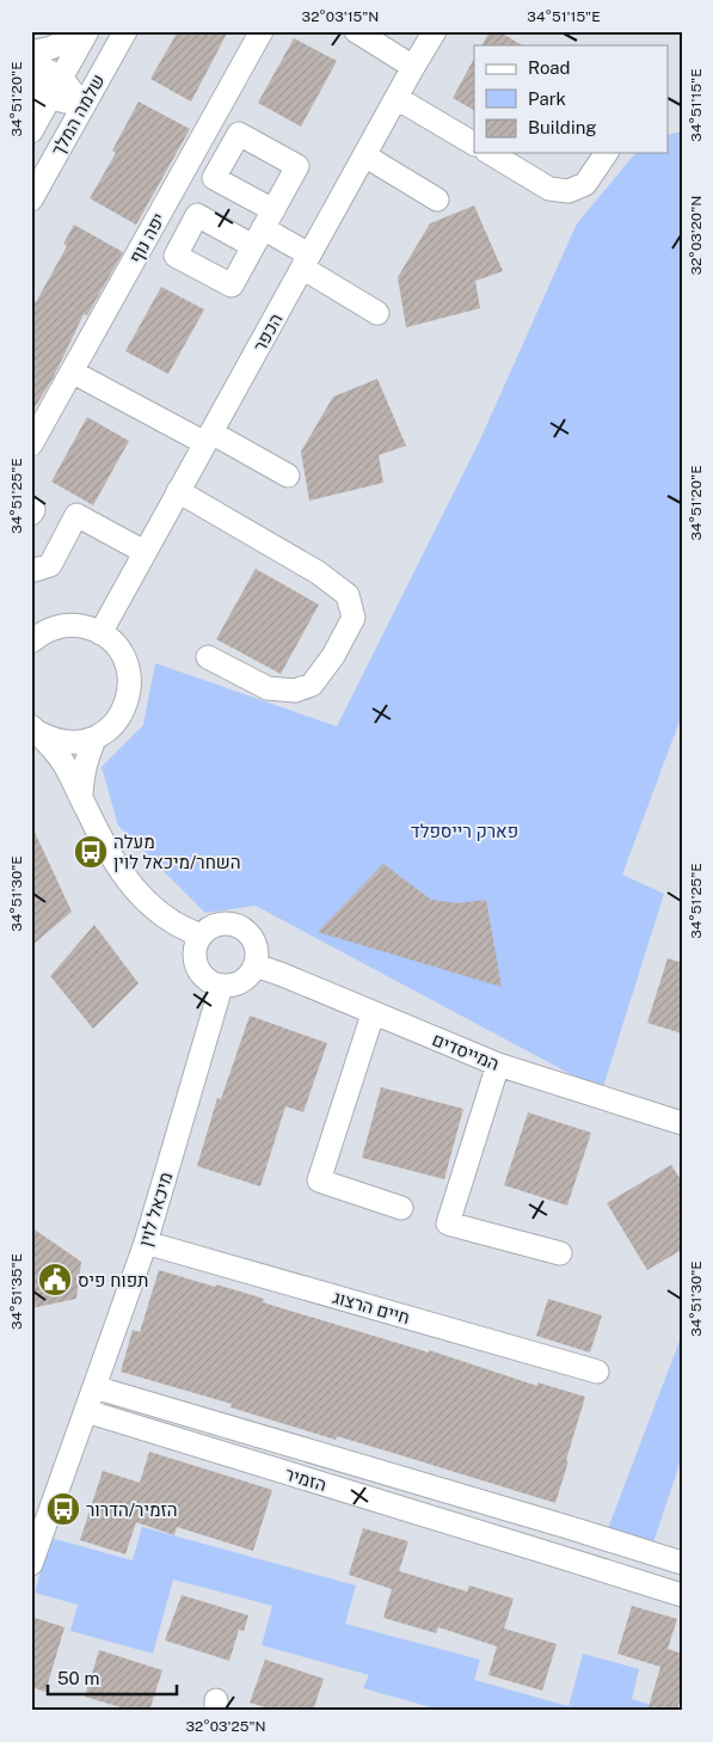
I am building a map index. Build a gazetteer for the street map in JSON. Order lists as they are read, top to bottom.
{
  "streets": {
    "street": [
      "שלמה המלך",
      "יפה נוף",
      "הכפר",
      "המייסדים",
      "מיכאל לוין",
      "חיים הרצוג",
      "הזמיר"
    ]
  },
  "crossings": [
    ["המייסדים", "מיכאל לוין"],
    ["מיכאל לוין", "חיים הרצוג"],
    ["מיכאל לוין", "הזמיר"]
  ],
  "parks": ["פארק רייספלד"],
  "places": {
    "bus stop": ["מעלה השחר/מיכאל לוין", "הזמיר/הדרור"],
    "public building": ["תפוח פיס"]
  },
  "legend": ["Road", "Park", "Building"],
  "scale_bar": "50 m",
  "coordinates": [
    "32°03'15\"N",
    "34°51'15\"E",
    "34°51'20\"E",
    "32°03'20\"N",
    "34°51'25\"E",
    "34°51'30\"E",
    "34°51'35\"E",
    "32°03'25\"N"
  ]
}
